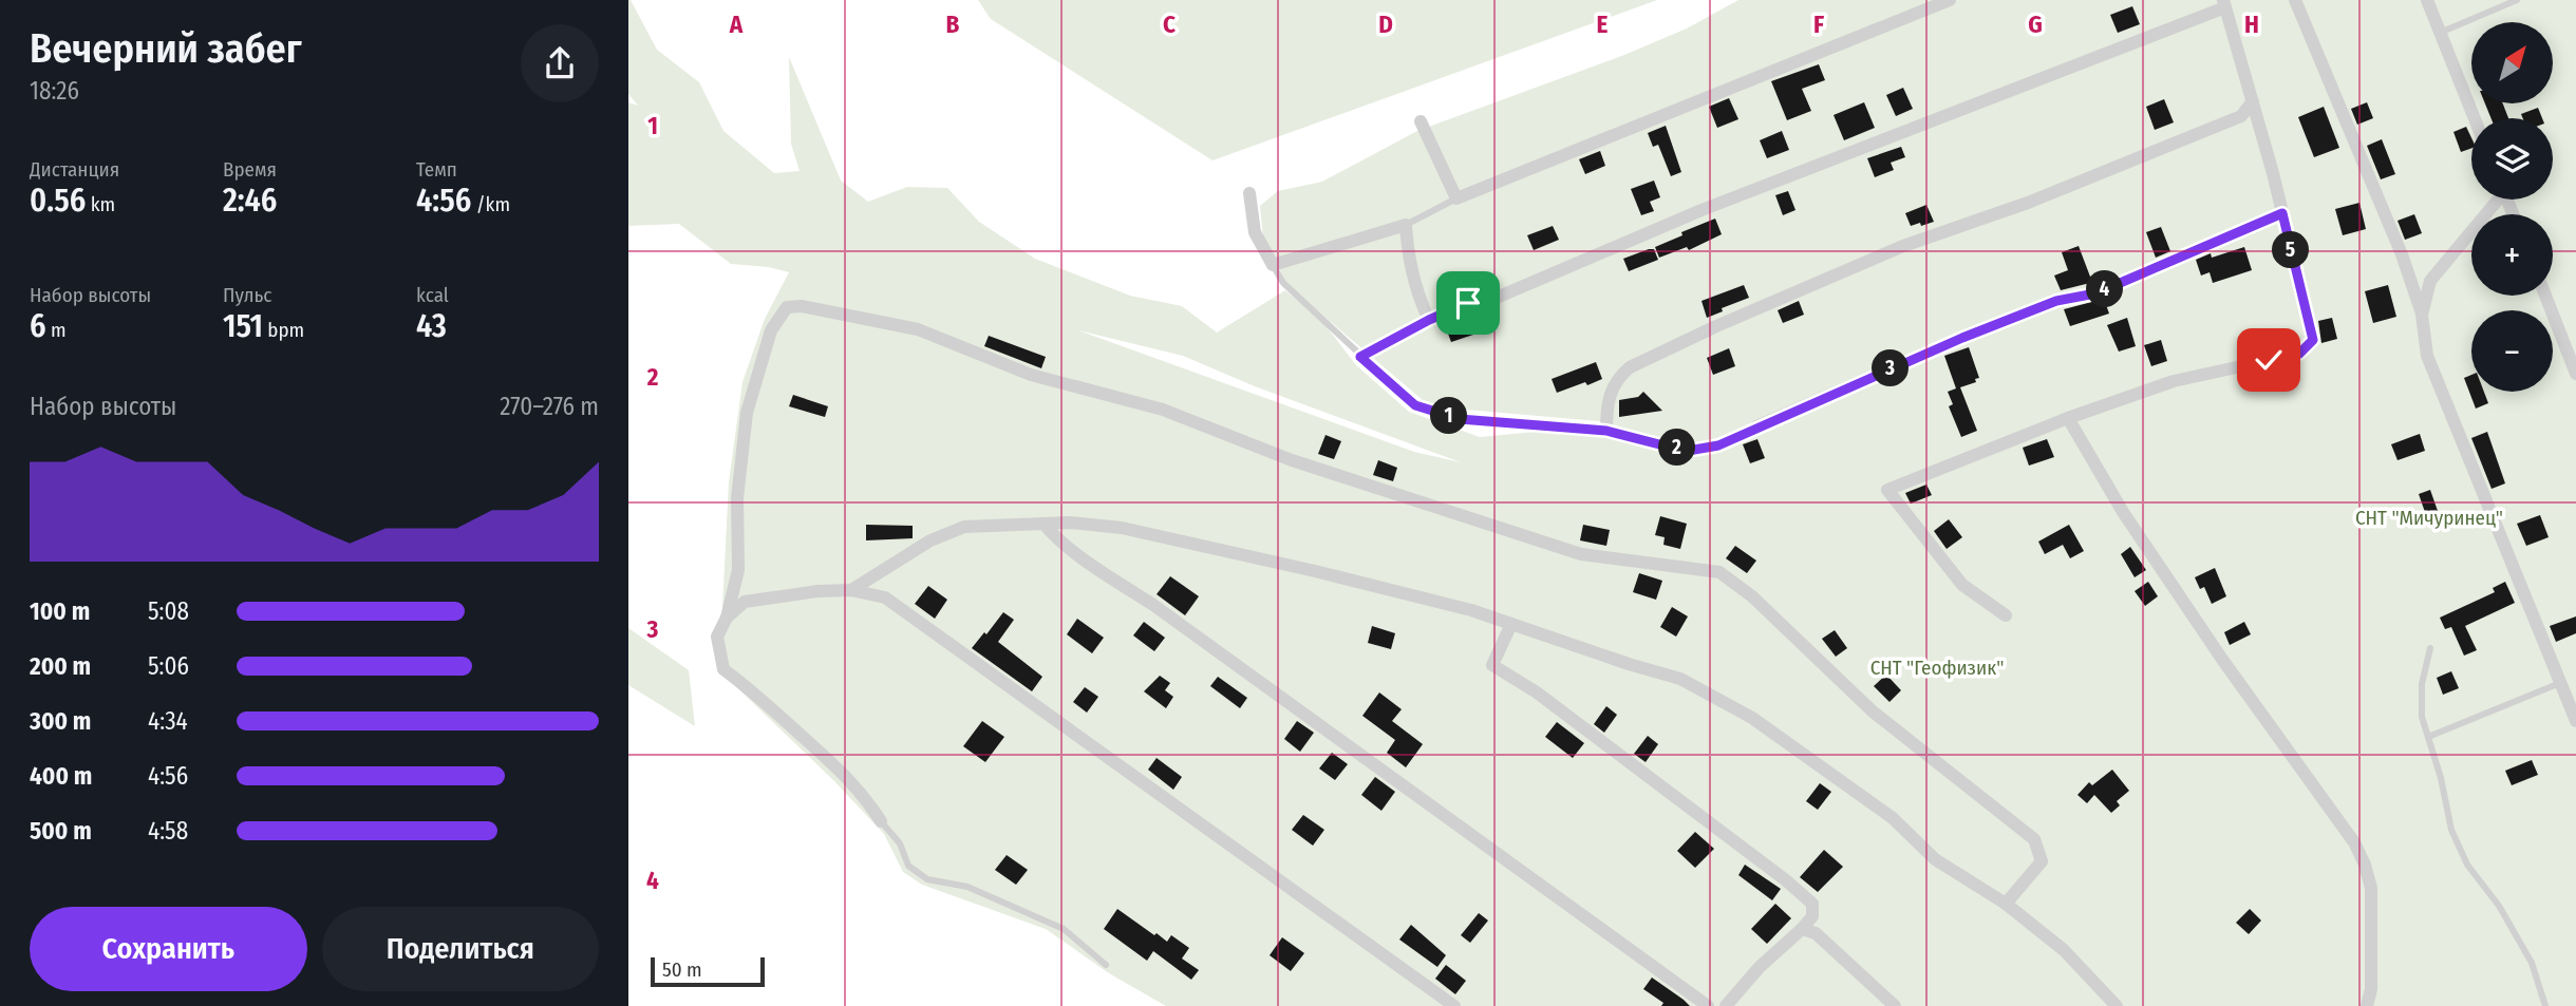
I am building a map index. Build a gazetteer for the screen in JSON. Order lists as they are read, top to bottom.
{
  "parks": ["СНТ \"Мичуринец\"", "СНТ \"Геофизик\""],
  "scale_bar": "50 m",
  "north": "top right",
  "page": {
    "heading": ["Вечерний забег", "18:26"],
    "map_buttons": ["+", "−"],
    "stats": [
      ["Дистанция", "0.56 km"],
      ["Время", "2:46"],
      ["Темп", "4:56 /km"],
      ["Набор высоты", "6 m"],
      ["Пульс", "151 bpm"],
      ["kcal", "43"]
    ],
    "pins": [
      "5",
      "4",
      "3",
      "1",
      "2"
    ],
    "chart": ["Набор высоты", "270–276 m"],
    "list": [
      {
        "name": "100 m",
        "note": "5:08"
      },
      {
        "name": "200 m",
        "note": "5:06"
      },
      {
        "name": "300 m",
        "note": "4:34"
      },
      {
        "name": "400 m",
        "note": "4:56"
      },
      {
        "name": "500 m",
        "note": "4:58"
      }
    ],
    "buttons": ["Сохранить", "Поделиться"],
    "scale": "50 m"
  },
  "grid": {
    "columns": [
      "A",
      "B",
      "C",
      "D",
      "E",
      "F",
      "G",
      "H"
    ],
    "rows": [
      "1",
      "2",
      "3",
      "4"
    ]
  }
}
